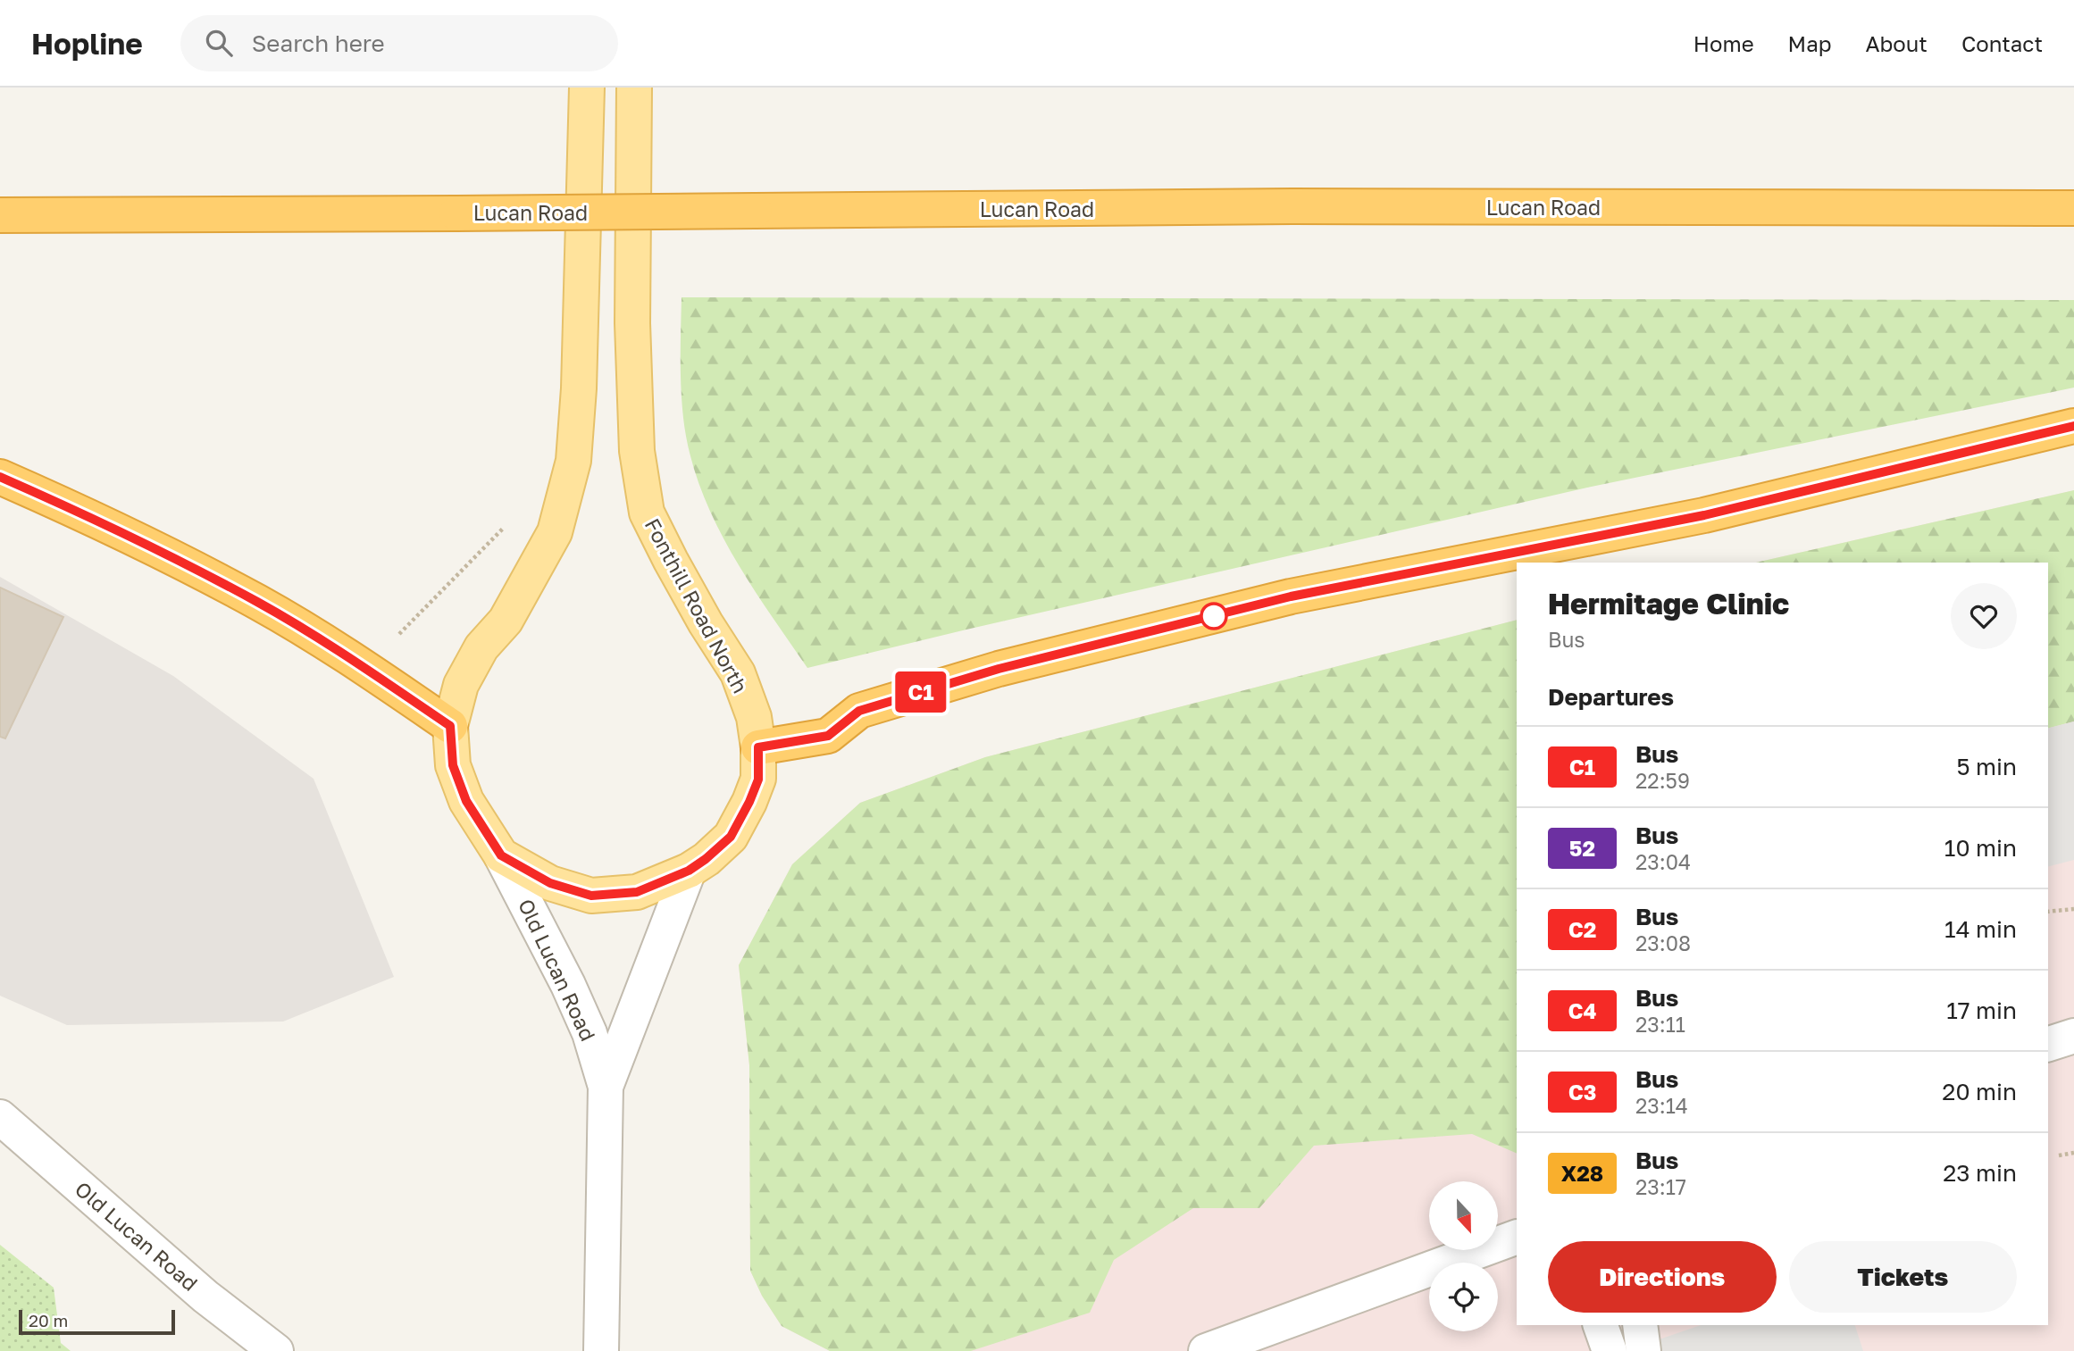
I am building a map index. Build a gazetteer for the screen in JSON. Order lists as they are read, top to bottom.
{
  "streets": {
    "highway": ["Lucan Road"],
    "main road": ["Fonthill Road North"],
    "street": ["Old Lucan Road"]
  },
  "crossings": [
    ["Fonthill Road North", "Old Lucan Road"]
  ],
  "lines": ["bus line C1"],
  "scale_bar": "20 m",
  "north": "bottom",
  "page": {
    "header": "Hopline",
    "search": "Search here",
    "nav": [
      "Home",
      "Map",
      "About",
      "Contact"
    ],
    "on_map": "C1",
    "heading": [
      ["Hermitage Clinic", "Bus"],
      "Departures"
    ],
    "list": [
      {
        "mark": "C1",
        "name": "Bus",
        "note": "22:59",
        "value": "5 min"
      },
      {
        "mark": "52",
        "name": "Bus",
        "note": "23:04",
        "value": "10 min"
      },
      {
        "mark": "C2",
        "name": "Bus",
        "note": "23:08",
        "value": "14 min"
      },
      {
        "mark": "C4",
        "name": "Bus",
        "note": "23:11",
        "value": "17 min"
      },
      {
        "mark": "C3",
        "name": "Bus",
        "note": "23:14",
        "value": "20 min"
      },
      {
        "mark": "X28",
        "name": "Bus",
        "note": "23:17",
        "value": "23 min"
      }
    ],
    "buttons": ["Directions", "Tickets"],
    "scale": "20 m"
  }
}
